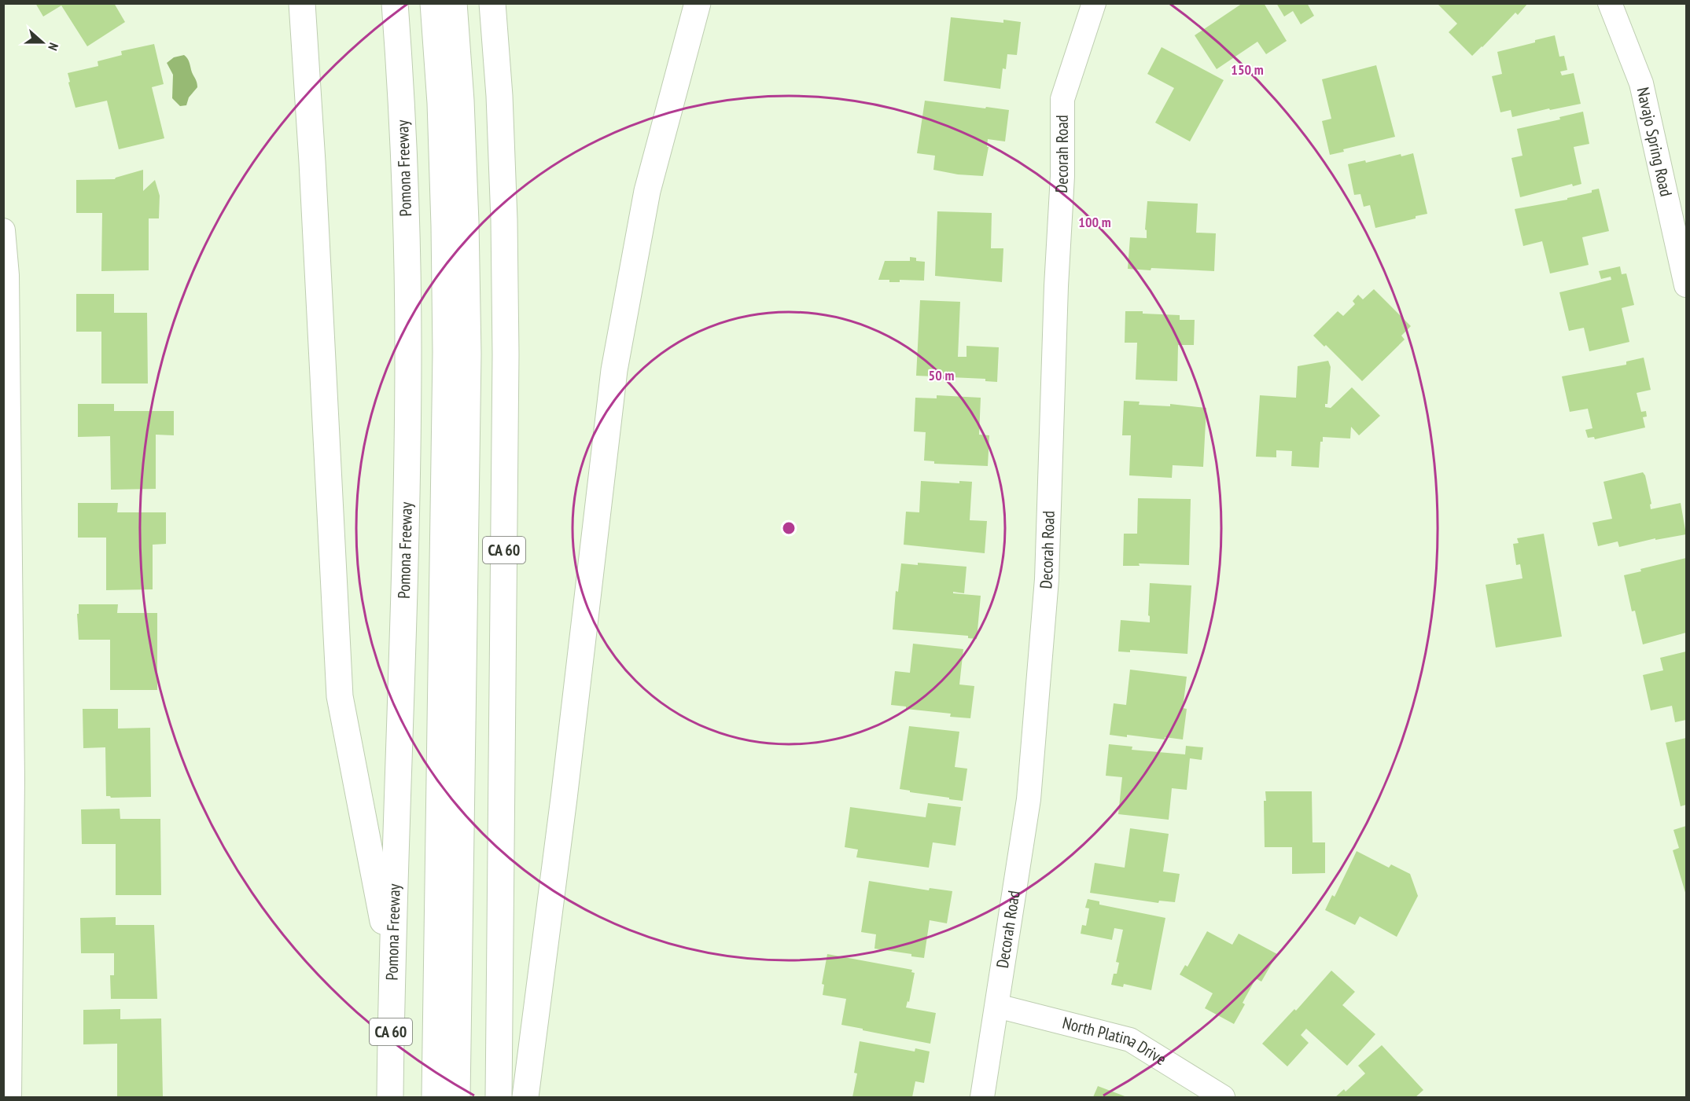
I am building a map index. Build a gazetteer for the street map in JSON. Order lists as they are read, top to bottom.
{
  "streets": {
    "highway": ["Pomona Freeway", "CA 60"],
    "street": ["Navajo Spring Road", "Decorah Road", "North Platina Drive"]
  },
  "crossings": [
    ["Decorah Road", "North Platina Drive"]
  ],
  "north": "right",
  "rings": ["150 m", "100 m", "50 m"]
}
